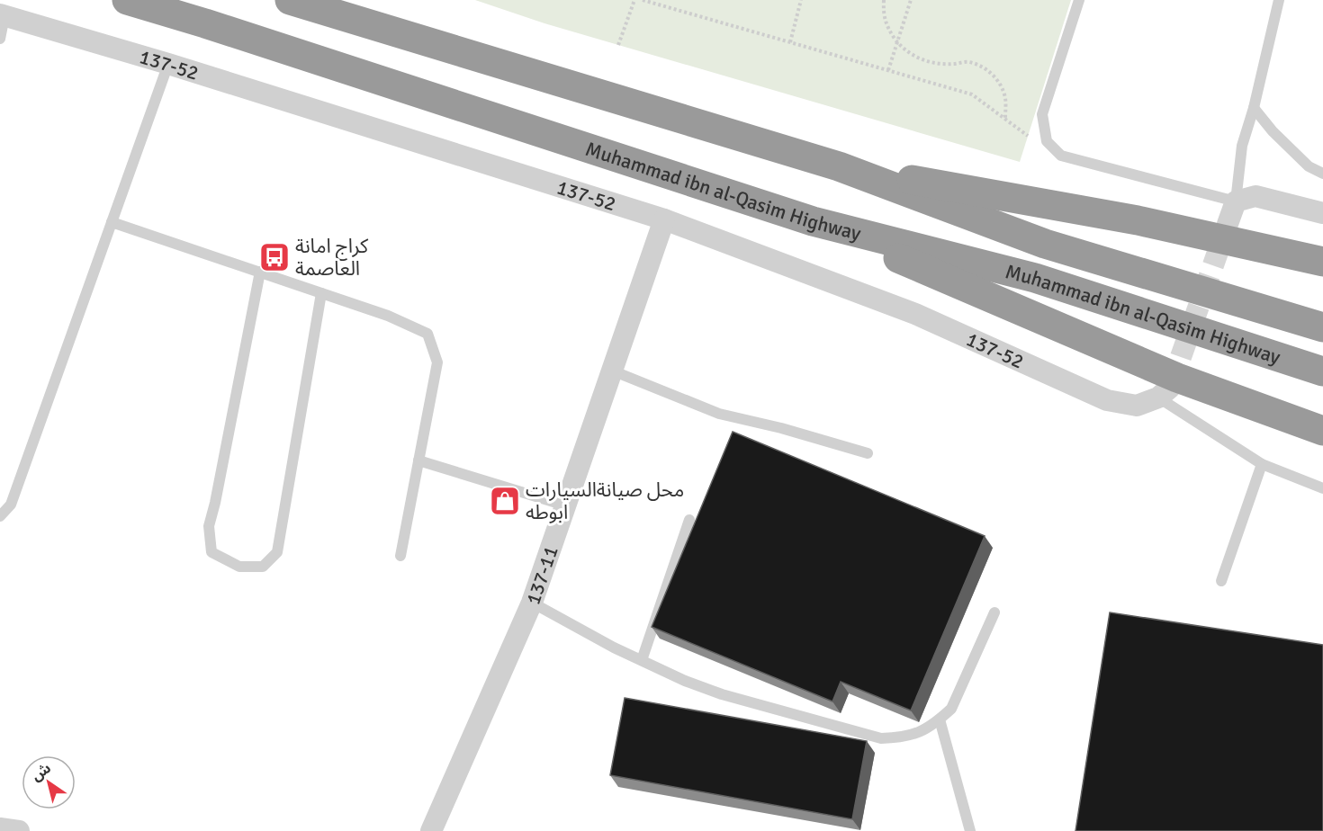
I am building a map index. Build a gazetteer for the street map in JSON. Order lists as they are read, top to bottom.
{
  "streets": {
    "highway": ["Muhammad ibn al-Qasim Highway"],
    "street": ["137-52", "137-11"]
  },
  "crossings": [
    ["137-52", "137-11"]
  ],
  "places": {
    "bus stop": ["كراج امانة العاصمة"],
    "shop": ["محل صيانةالسيارات ابوطه"]
  },
  "north": "top left"
}
